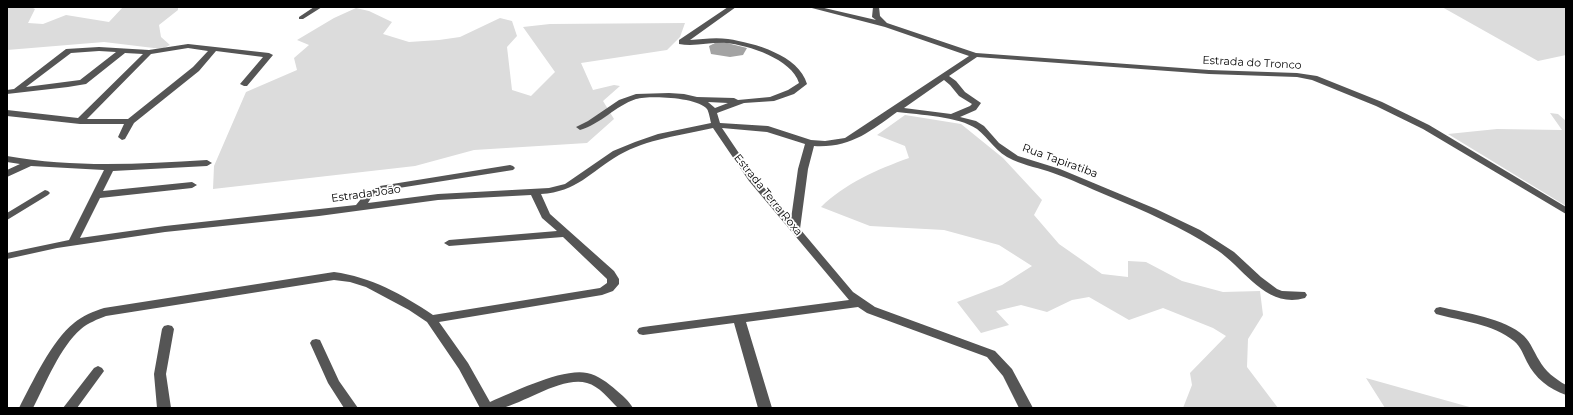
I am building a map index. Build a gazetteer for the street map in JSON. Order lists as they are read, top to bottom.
{
  "streets": {
    "street": [
      "Estrada do Tronco",
      "Rua Tapiratiba",
      "Estrada João",
      "Estrada Terra Roxa"
    ]
  },
  "crossings": [
    ["Estrada João", "Estrada Terra Roxa"]
  ]
}
